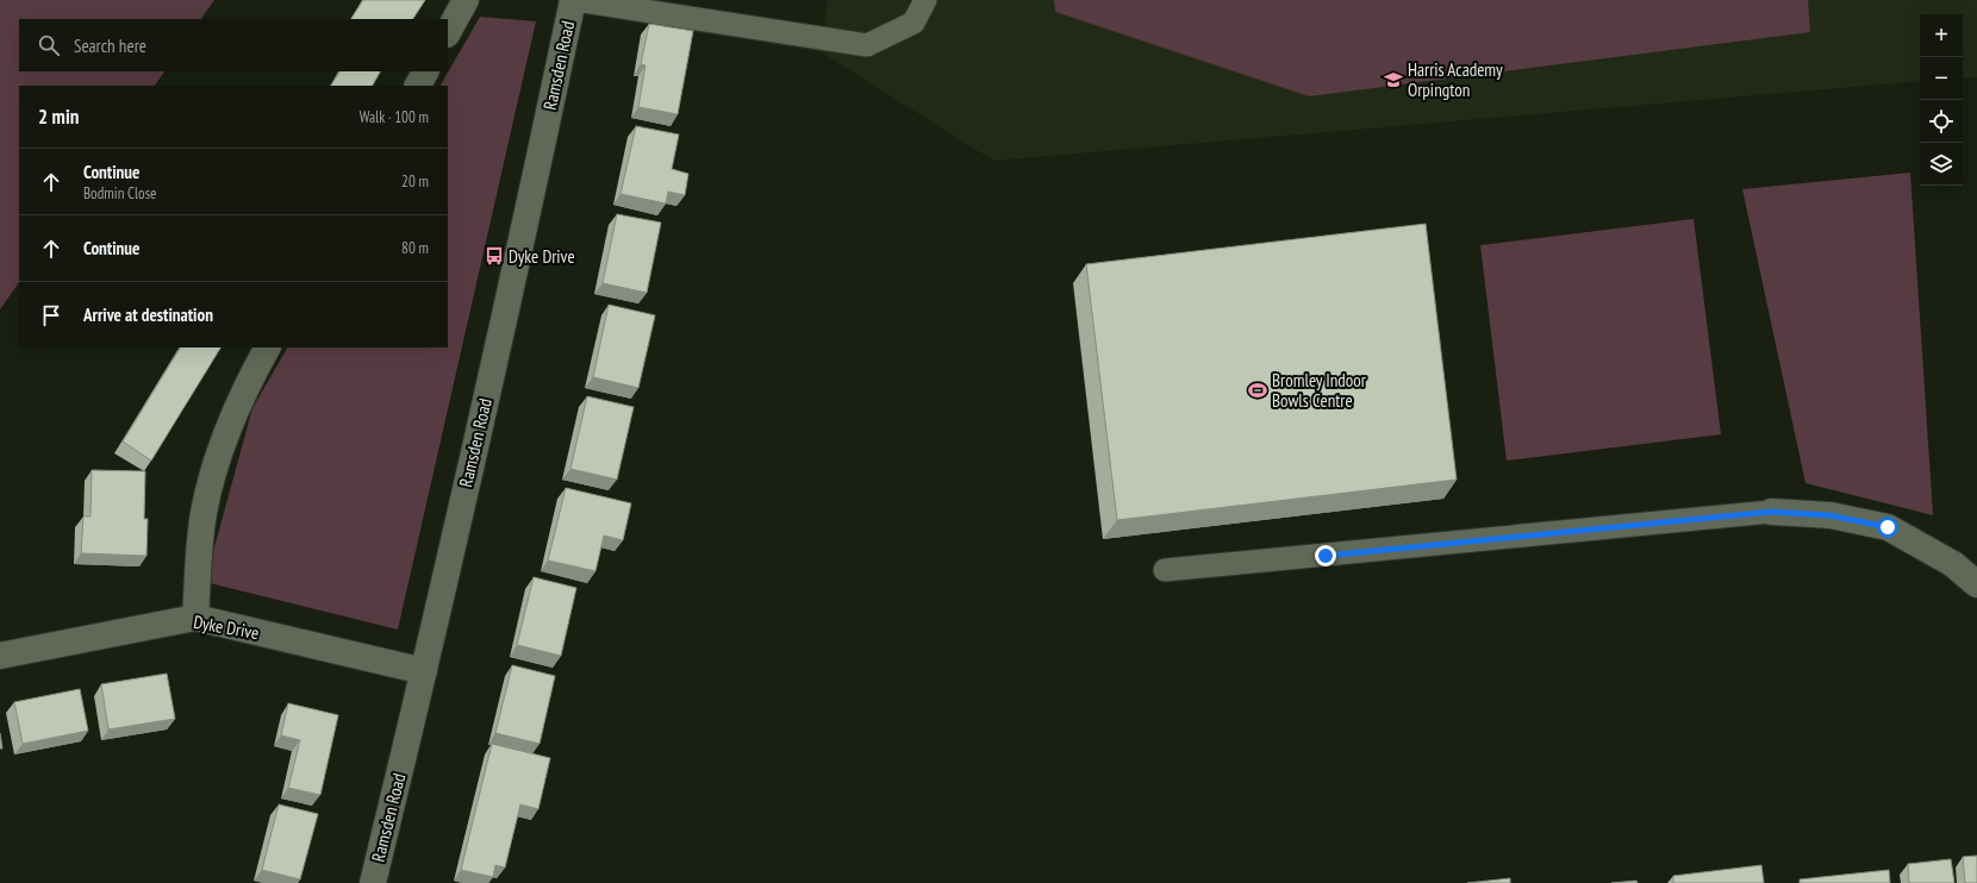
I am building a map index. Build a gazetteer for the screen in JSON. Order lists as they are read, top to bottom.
{
  "streets": {
    "street": ["Ramsden Road", "Dyke Drive"]
  },
  "crossings": [
    ["Ramsden Road", "Dyke Drive"]
  ],
  "places": {
    "school or university": ["Harris Academy Orpington"],
    "bus stop": ["Dyke Drive"],
    "sports": ["Bromley Indoor Bowls Centre"]
  },
  "page": {
    "map_buttons": ["+", "−"],
    "search": "Search here",
    "heading": ["2 min", "Walk · 100 m"],
    "list": [
      ["Continue", "Bodmin Close", "20 m"],
      ["Continue", "80 m"],
      "Arrive at destination"
    ]
  }
}
